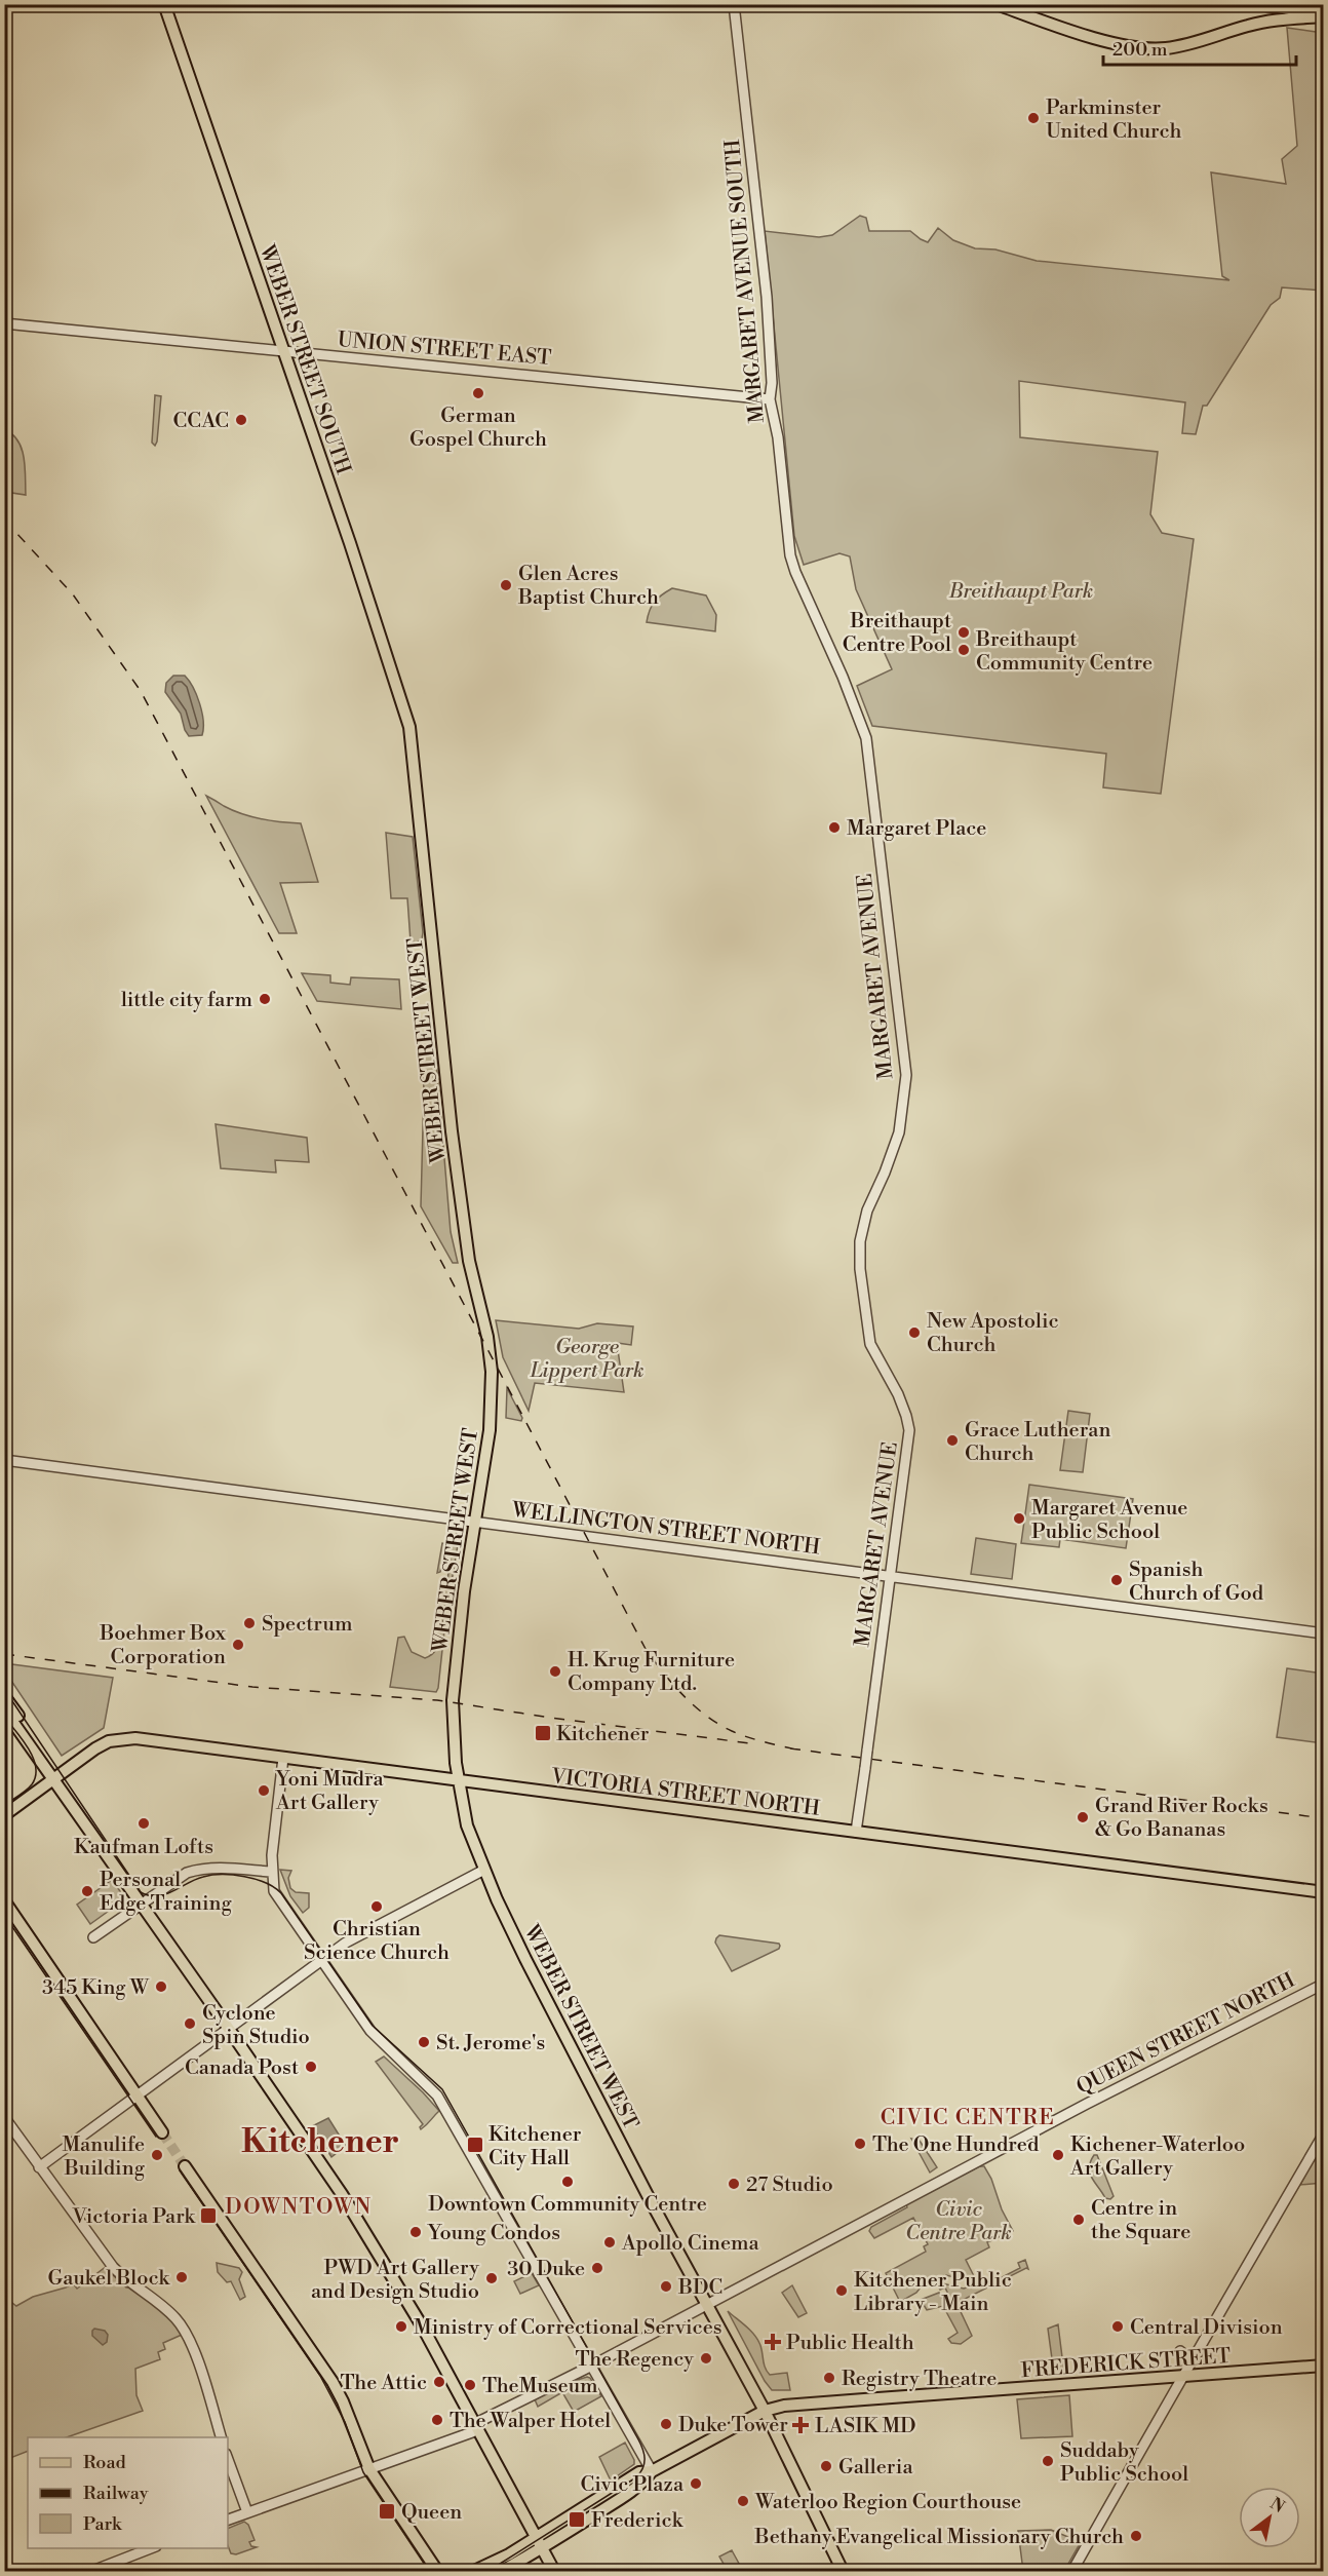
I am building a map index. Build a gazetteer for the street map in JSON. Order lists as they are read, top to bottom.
{
  "streets": {
    "main road": [
      "WEBER STREET SOUTH",
      "WEBER STREET WEST",
      "VICTORIA STREET NORTH",
      "FREDERICK STREET"
    ],
    "street": [
      "MARGARET AVENUE SOUTH",
      "UNION STREET EAST",
      "MARGARET AVENUE",
      "WELLINGTON STREET NORTH",
      "QUEEN STREET NORTH"
    ]
  },
  "crossings": [
    ["MARGARET AVENUE SOUTH", "UNION STREET EAST"],
    ["MARGARET AVENUE SOUTH", "MARGARET AVENUE"],
    ["UNION STREET EAST", "WEBER STREET SOUTH"],
    ["WEBER STREET SOUTH", "WEBER STREET WEST"],
    ["MARGARET AVENUE", "WELLINGTON STREET NORTH"],
    ["MARGARET AVENUE", "VICTORIA STREET NORTH"],
    ["WEBER STREET WEST", "WELLINGTON STREET NORTH"],
    ["WEBER STREET WEST", "VICTORIA STREET NORTH"],
    ["WEBER STREET WEST", "QUEEN STREET NORTH"],
    ["WEBER STREET WEST", "FREDERICK STREET"]
  ],
  "districts": ["CIVIC CENTRE", "Kitchener", "DOWNTOWN"],
  "parks": ["Breithaupt Park", "George Lippert Park", "Civic Centre Park"],
  "places": {
    "other": [
      "Parkminster United Church",
      "German Gospel Church",
      "CCAC",
      "Glen Acres Baptist Church",
      "Breithaupt Centre Pool",
      "Breithaupt Community Centre",
      "Margaret Place",
      "little city farm",
      "New Apostolic Church",
      "Grace Lutheran Church",
      "Margaret Avenue Public School",
      "Spanish Church of God",
      "Spectrum",
      "Boehmer Box Corporation",
      "H. Krug Furniture Company Ltd.",
      "Yoni Mudra Art Gallery",
      "Grand River Rocks & Go Bananas",
      "Kaufman Lofts",
      "Personal Edge Training",
      "Christian Science Church",
      "345 King W",
      "Cyclone Spin Studio",
      "St. Jerome's",
      "Canada Post",
      "The One Hundred",
      "Manulife Building",
      "Kichener-Waterloo Art Gallery",
      "Downtown Community Centre",
      "27 Studio",
      "Centre in the Square",
      "Young Condos",
      "Apollo Cinema",
      "30 Duke",
      "Gaukel Block",
      "PWD Art Gallery and Design Studio",
      "BDC",
      "Kitchener Public Library - Main",
      "Ministry of Correctional Services",
      "Central Division",
      "The Regency",
      "Registry Theatre",
      "The Attic",
      "TheMuseum",
      "The Walper Hotel",
      "Duke Tower",
      "Suddaby Public School",
      "Galleria",
      "Civic Plaza",
      "Waterloo Region Courthouse",
      "Bethany Evangelical Missionary Church"
    ],
    "transit": [
      "Kitchener",
      "Kitchener City Hall",
      "Victoria Park",
      "Queen",
      "Frederick"
    ],
    "health": ["Public Health", "LASIK MD"]
  },
  "legend": ["Road", "Railway", "Park"],
  "scale_bar": "200 m",
  "north": "top right"
}
